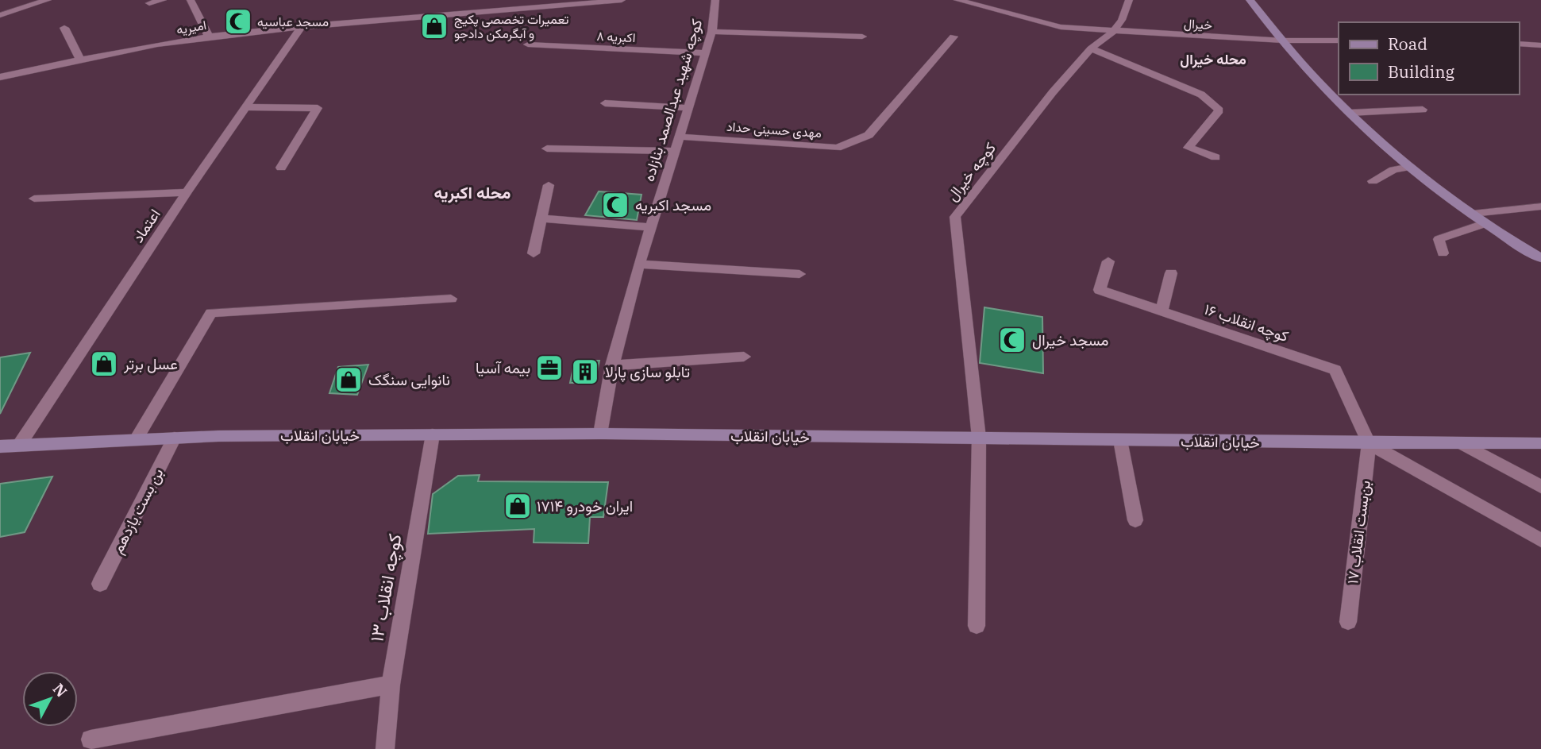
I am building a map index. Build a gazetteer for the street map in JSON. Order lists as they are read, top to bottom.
{
  "streets": {
    "main road": ["خیابان انقلاب"],
    "street": [
      "خیرال",
      "امیریه",
      "اکبریه ۸",
      "کوچه شهید عبدالصمد بنازاده",
      "مهدی حسینی حداد",
      "کوچه خیرال",
      "اعتماد",
      "کوچه انقلاب ۱۶",
      "بن بست یازدهم",
      "بن‌بست انقلاب ۱۷",
      "کوچه انقلاب ۱۳"
    ]
  },
  "crossings": [
    ["خیرال", "کوچه خیرال"],
    ["امیریه", "اعتماد"],
    ["اکبریه ۸", "کوچه شهید عبدالصمد بنازاده"],
    ["کوچه شهید عبدالصمد بنازاده", "مهدی حسینی حداد"],
    ["کوچه شهید عبدالصمد بنازاده", "خیابان انقلاب"],
    ["کوچه خیرال", "خیابان انقلاب"],
    ["اعتماد", "خیابان انقلاب"],
    ["کوچه انقلاب ۱۶", "خیابان انقلاب"],
    ["کوچه انقلاب ۱۶", "بن‌بست انقلاب ۱۷"],
    ["خیابان انقلاب", "بن بست یازدهم"],
    ["خیابان انقلاب", "بن‌بست انقلاب ۱۷"],
    ["خیابان انقلاب", "کوچه انقلاب ۱۳"]
  ],
  "districts": ["محله خیرال", "محله اکبریه"],
  "places": {
    "mosque": ["مسجد عباسیه", "مسجد اکبریه", "مسجد خیرال"],
    "shop": [
      "تعمیرات تخصصی پکیج و آبگرمکن دادجو",
      "عسل برتر",
      "نانوایی سنگک",
      "ایران خودرو ۱۷۱۴"
    ],
    "office": ["بیمه آسیا"],
    "building": ["تابلو سازی پارلا"]
  },
  "legend": ["Road", "Building"],
  "north": "top right"
}
